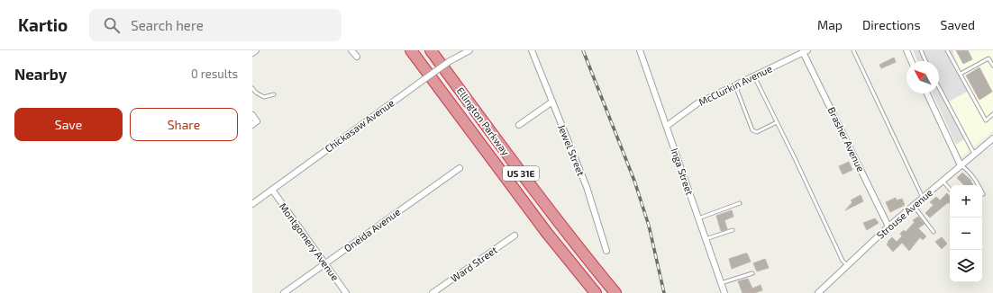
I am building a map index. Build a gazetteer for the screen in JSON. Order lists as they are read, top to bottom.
{
  "streets": {
    "highway": ["Ellington Parkway", "US 31E"],
    "street": [
      "McClurkin Avenue",
      "Chickasaw Avenue",
      "Brasher Avenue",
      "Jewel Street",
      "Inga Street",
      "Strouse Avenue",
      "Oneida Avenue",
      "Montgomery Avenue",
      "Ward Street"
    ]
  },
  "crossings": [
    ["McClurkin Avenue", "Brasher Avenue"],
    ["McClurkin Avenue", "Inga Street"],
    ["Chickasaw Avenue", "Montgomery Avenue"],
    ["Brasher Avenue", "Strouse Avenue"],
    ["Oneida Avenue", "Montgomery Avenue"]
  ],
  "north": "top left",
  "page": {
    "header": "Kartio",
    "search": "Search here",
    "nav": ["Map", "Directions", "Saved"],
    "heading": ["Nearby", "0 results"],
    "buttons": ["Save", "Share"],
    "map_buttons": ["+", "−"]
  }
}
